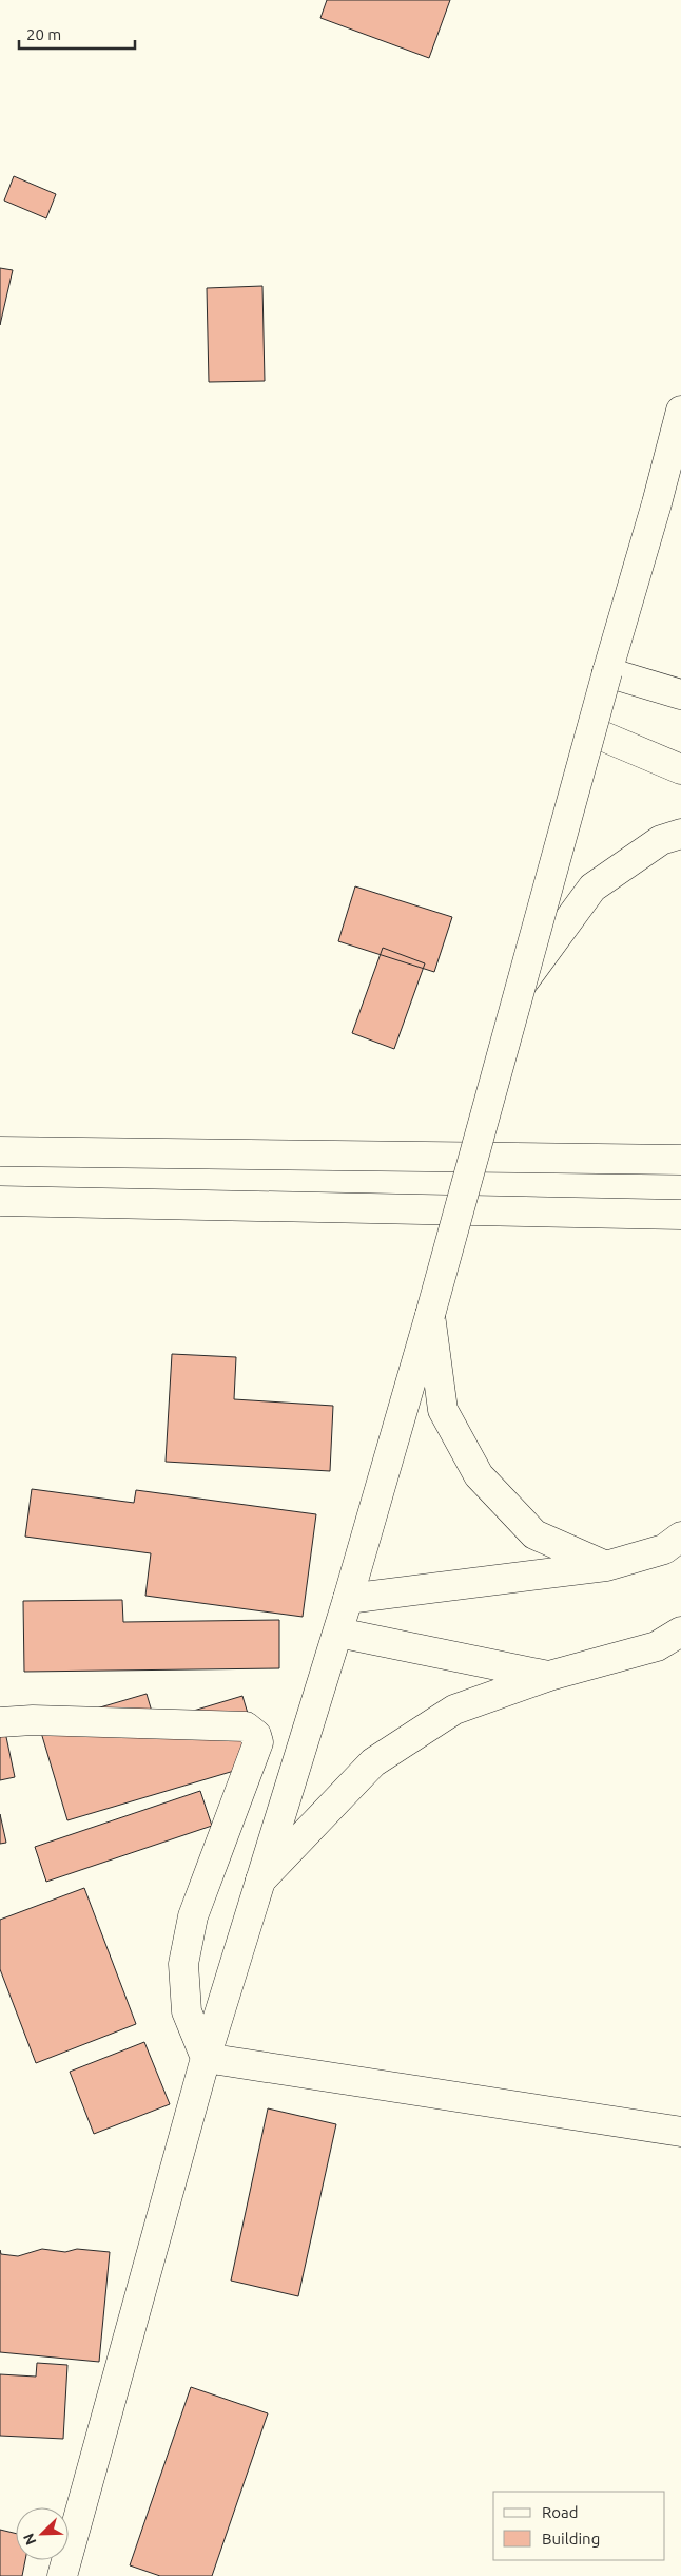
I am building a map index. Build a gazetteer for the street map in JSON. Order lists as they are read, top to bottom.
{
  "legend": ["Road", "Building"],
  "scale_bar": "20 m",
  "north": "bottom left"
}
